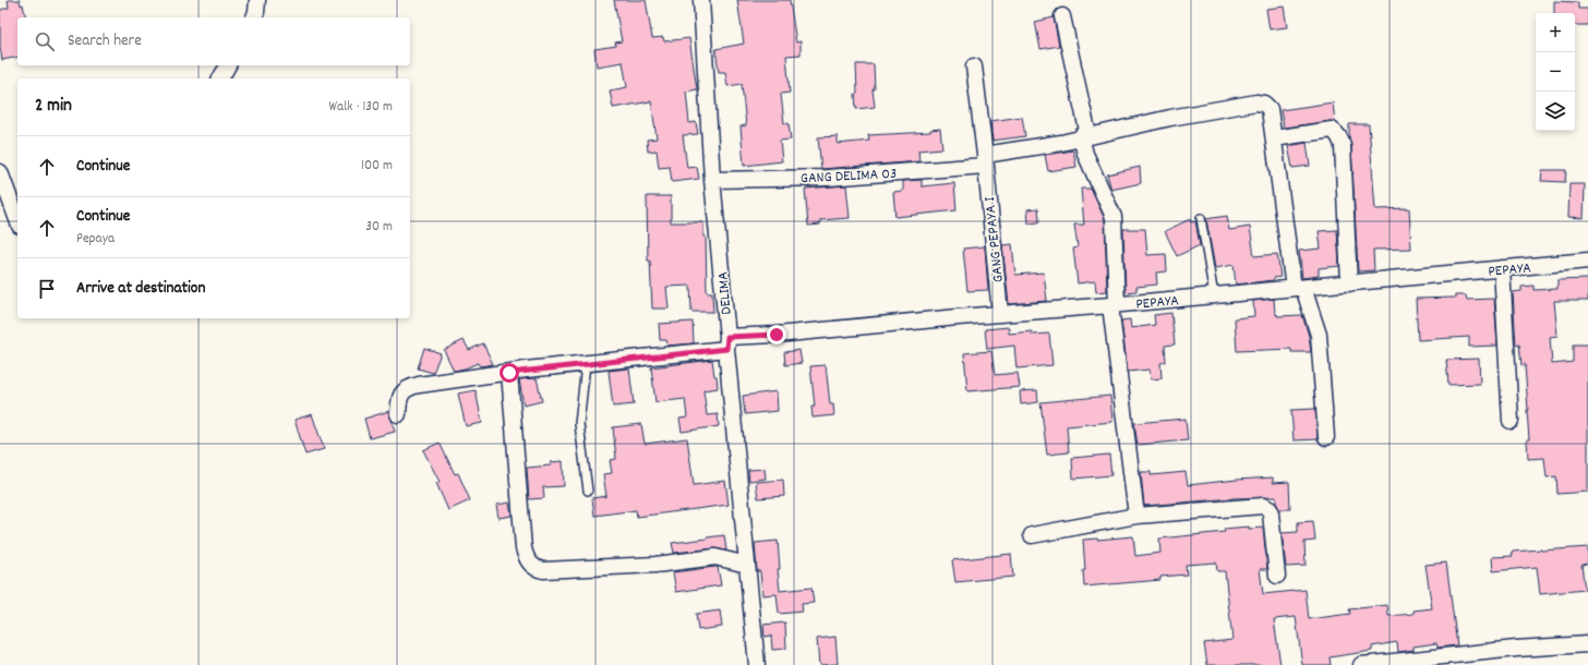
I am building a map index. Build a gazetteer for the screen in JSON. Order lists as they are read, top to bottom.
{
  "streets": {
    "street": [
      "GANG DELIMA 03",
      "GANG PEPAYA I",
      "PEPAYA",
      "DELIMA"
    ]
  },
  "crossings": [
    ["GANG DELIMA 03", "GANG PEPAYA I"],
    ["GANG DELIMA 03", "DELIMA"],
    ["GANG PEPAYA I", "PEPAYA"],
    ["PEPAYA", "DELIMA"]
  ],
  "page": {
    "map_buttons": ["+", "−"],
    "search": "Search here",
    "heading": ["2 min", "Walk · 130 m"],
    "list": [
      ["Continue", "100 m"],
      ["Continue", "Pepaya", "30 m"],
      "Arrive at destination"
    ]
  }
}
